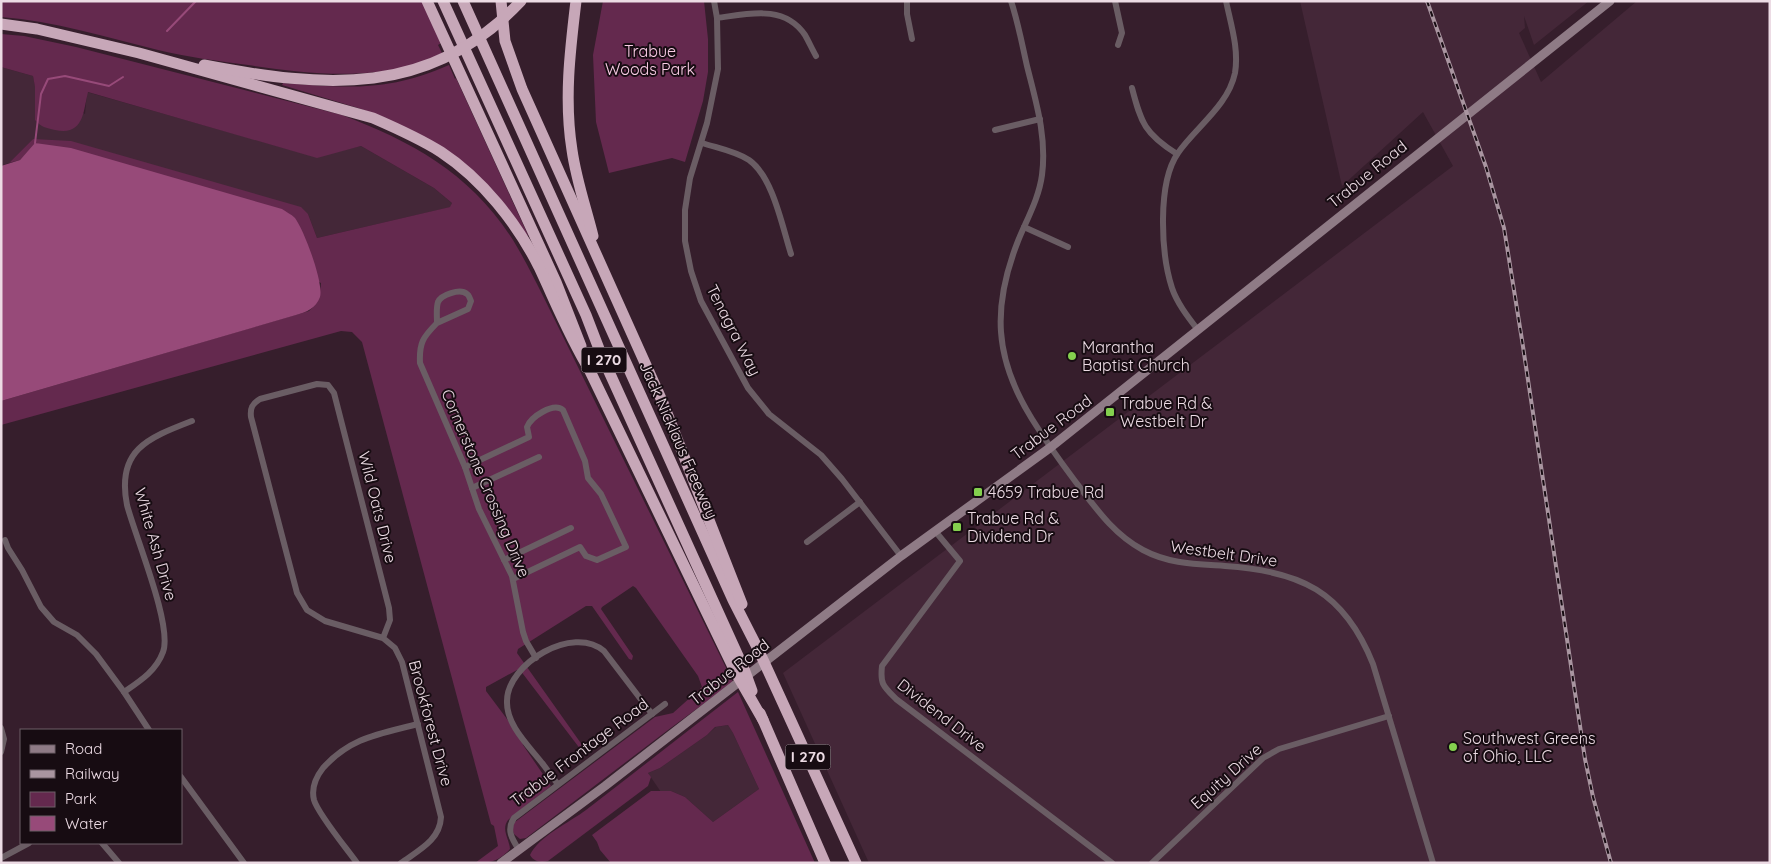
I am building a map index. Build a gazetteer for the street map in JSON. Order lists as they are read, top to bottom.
{
  "streets": {
    "highway": ["I 270", "Jack Nicklaus Freeway"],
    "main road": ["Trabue Road"],
    "street": [
      "Tenagra Way",
      "Cornerstone Crossing Drive",
      "Wild Oats Drive",
      "White Ash Drive",
      "Westbelt Drive",
      "Dividend Drive",
      "Brookforest Drive",
      "Trabue Frontage Road",
      "Equity Drive"
    ]
  },
  "crossings": [
    ["Trabue Road", "Tenagra Way"],
    ["Trabue Road", "Westbelt Drive"],
    ["Trabue Road", "Dividend Drive"],
    ["Trabue Road", "Trabue Frontage Road"],
    ["Cornerstone Crossing Drive", "Trabue Frontage Road"],
    ["Wild Oats Drive", "Brookforest Drive"],
    ["Westbelt Drive", "Equity Drive"]
  ],
  "parks": ["Trabue Woods Park"],
  "places": {
    "other": ["Marantha Baptist Church", "Southwest Greens of Ohio, LLC"],
    "transit": ["Trabue Rd & Westbelt Dr", "4659 Trabue Rd", "Trabue Rd & Dividend Dr"]
  },
  "legend": [
    "Road",
    "Railway",
    "Park",
    "Water"
  ]
}
